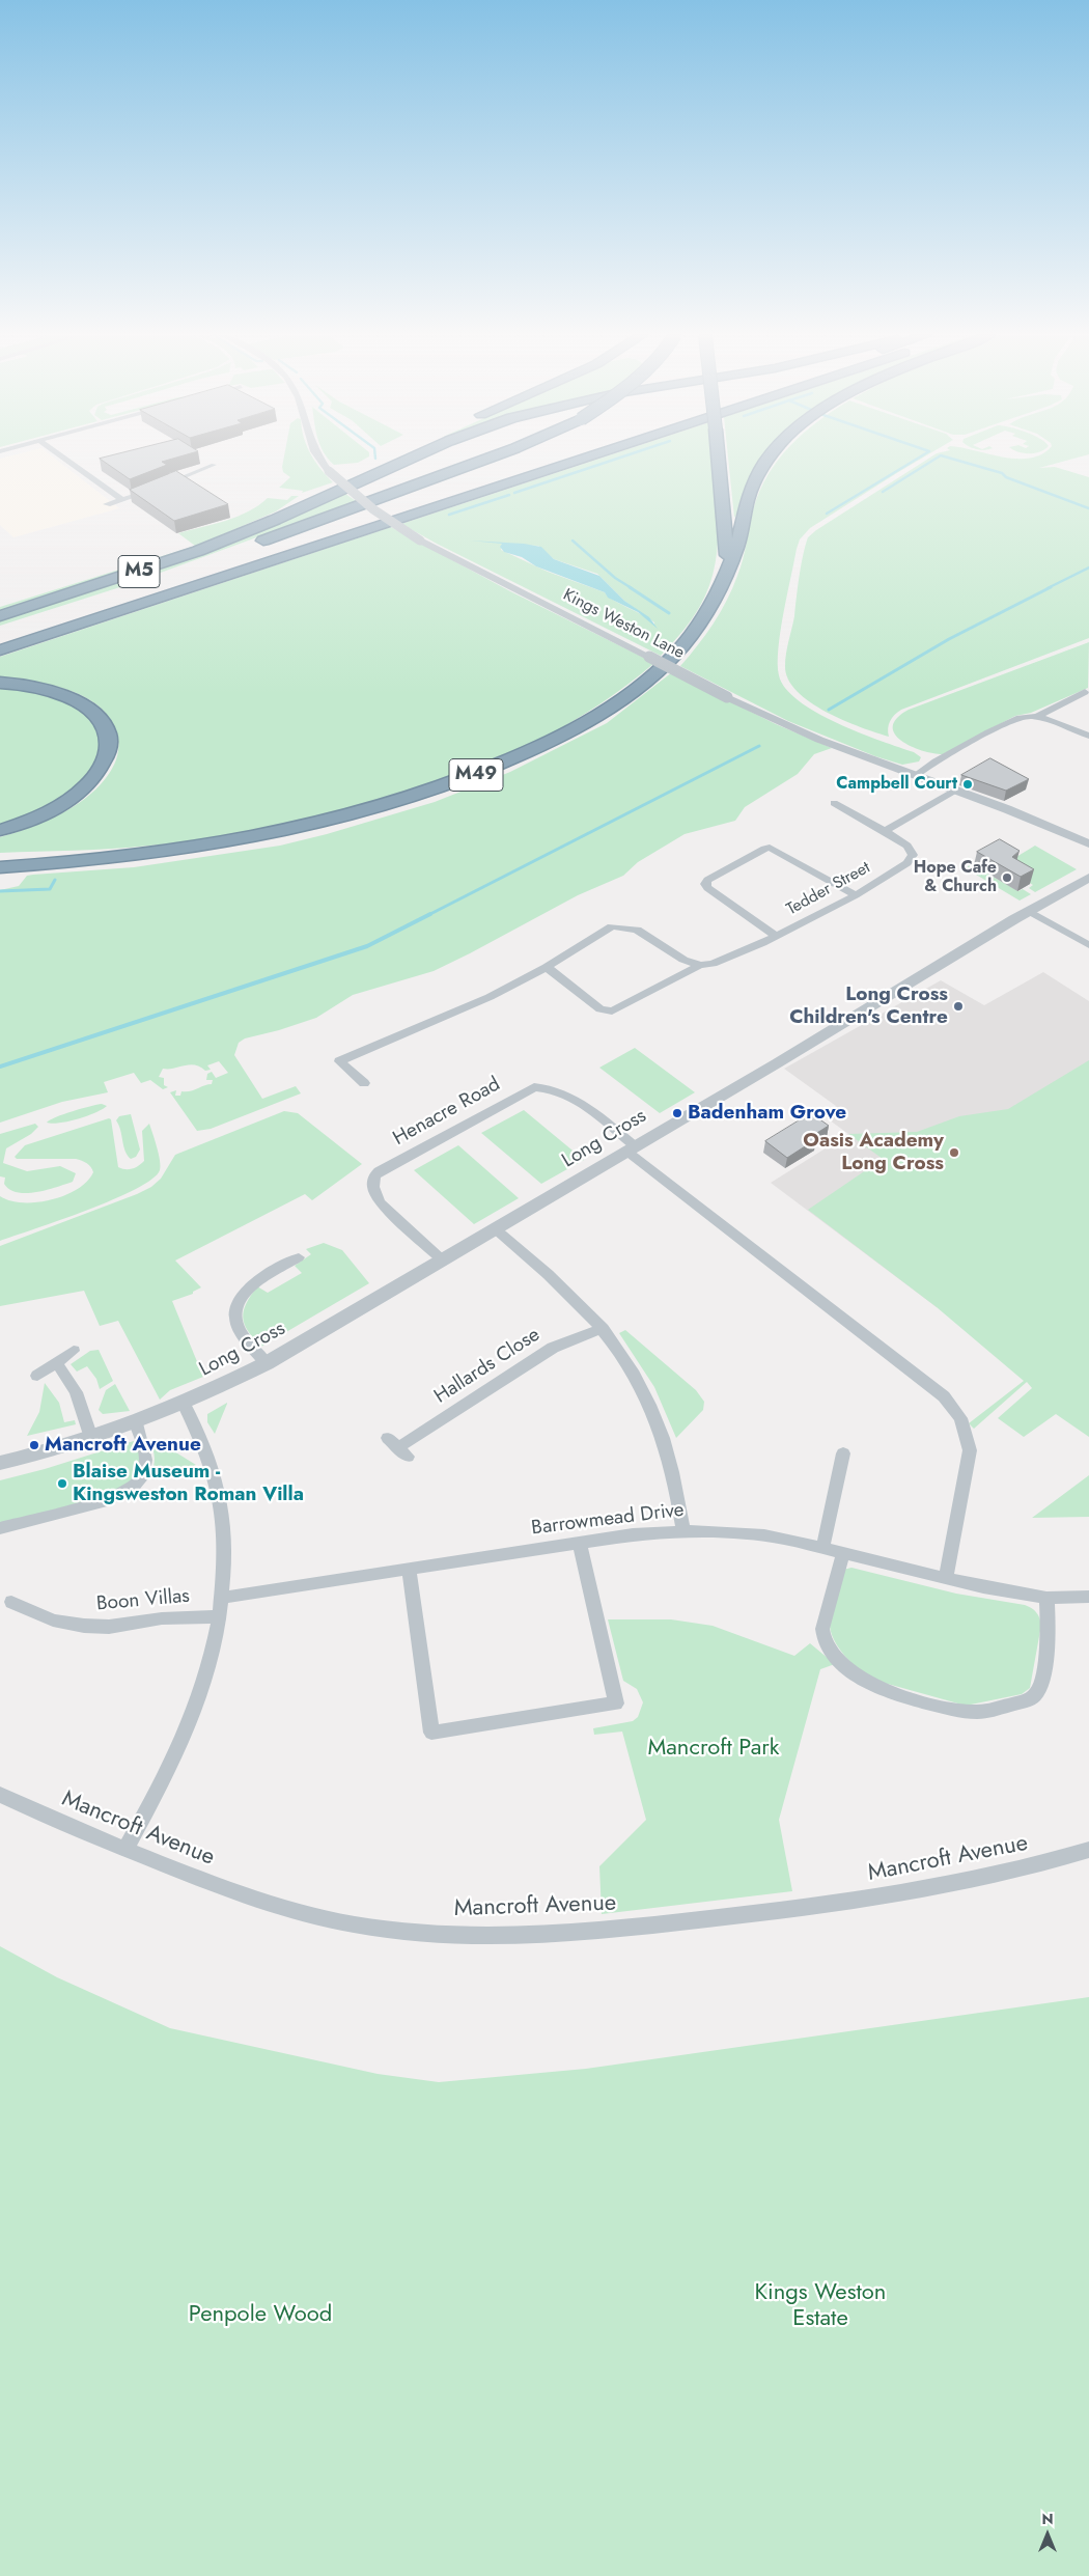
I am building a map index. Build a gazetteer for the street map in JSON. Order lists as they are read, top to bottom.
{
  "streets": {
    "highway": ["M5", "M49"],
    "street": [
      "Kings Weston Lane",
      "Tedder Street",
      "Henacre Road",
      "Long Cross",
      "Hallards Close",
      "Barrowmead Drive",
      "Boon Villas",
      "Mancroft Avenue"
    ]
  },
  "crossings": [
    ["Henacre Road", "Long Cross"]
  ],
  "parks": ["Mancroft Park", "Kings Weston Estate", "Penpole Wood"],
  "places": [
    "Campbell Court",
    "Hope Cafe & Church",
    "Long Cross Children's Centre",
    "Badenham Grove",
    "Oasis Academy Long Cross",
    "Mancroft Avenue",
    "Blaise Museum - Kingsweston Roman Villa"
  ],
  "north": "top"
}
